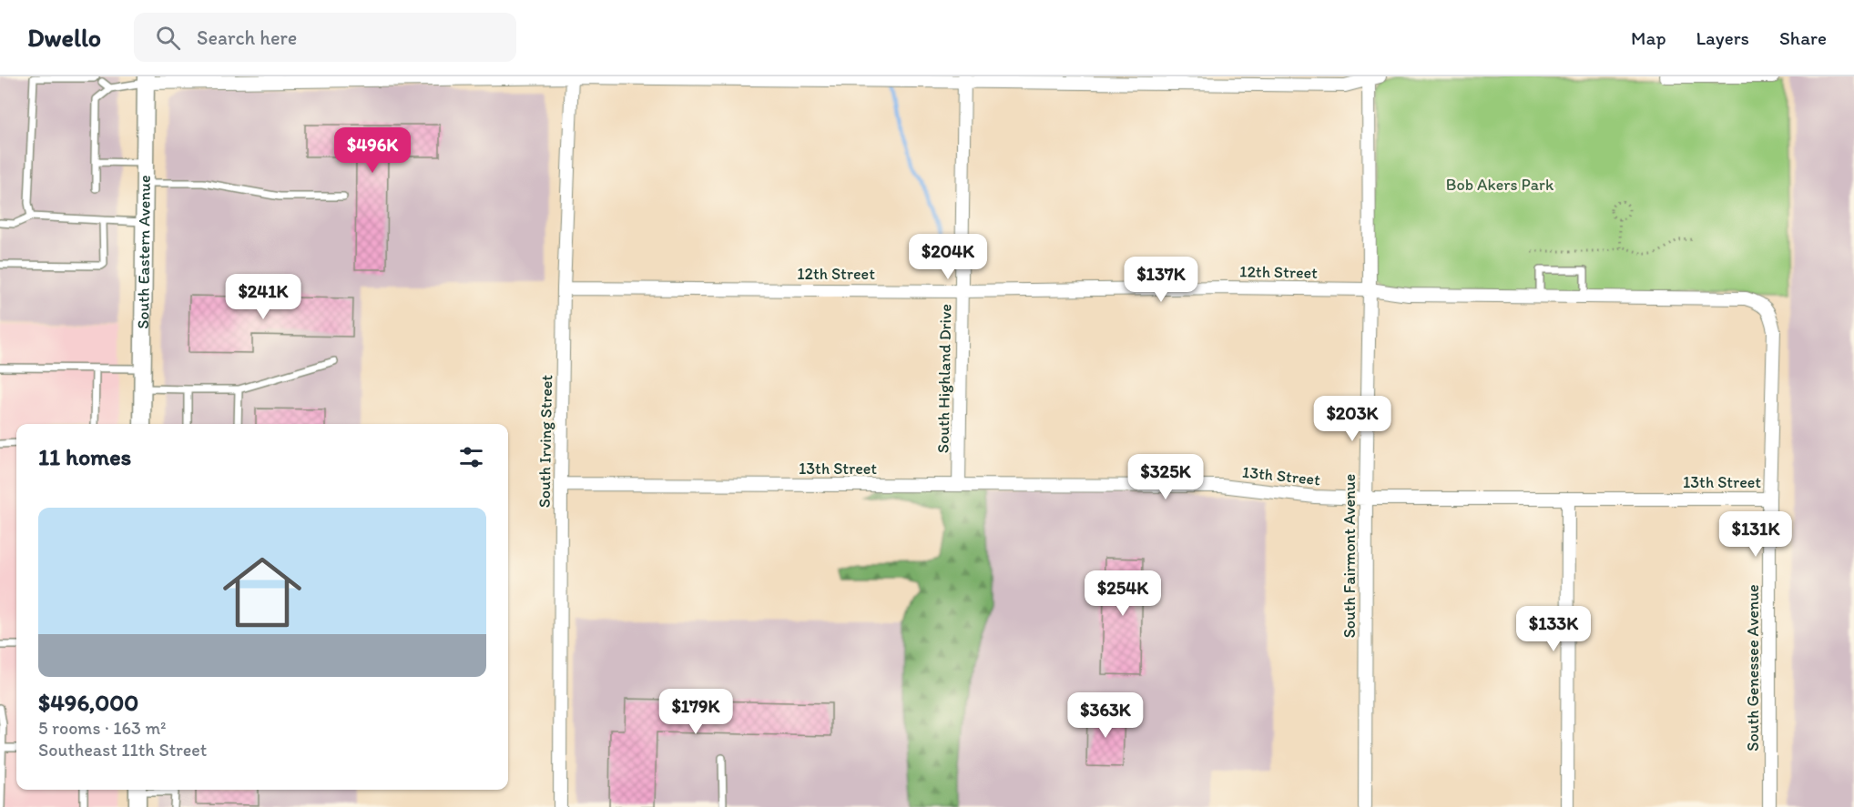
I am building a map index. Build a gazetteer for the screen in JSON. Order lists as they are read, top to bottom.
{
  "streets": {
    "main road": ["South Eastern Avenue"],
    "street": [
      "12th Street",
      "South Highland Drive",
      "South Irving Street",
      "13th Street",
      "South Fairmont Avenue",
      "South Genessee Avenue"
    ]
  },
  "crossings": [
    ["12th Street", "South Highland Drive"],
    ["12th Street", "South Irving Street"],
    ["12th Street", "South Fairmont Avenue"],
    ["12th Street", "South Genessee Avenue"],
    ["South Highland Drive", "13th Street"],
    ["South Irving Street", "13th Street"],
    ["13th Street", "South Fairmont Avenue"],
    ["13th Street", "South Genessee Avenue"]
  ],
  "parks": ["Bob Akers Park"],
  "page": {
    "header": "Dwello",
    "search": "Search here",
    "nav": ["Map", "Layers", "Share"],
    "price": [
      "$496K",
      "$204K",
      "$137K",
      "$241K",
      "$203K",
      "$325K",
      "$131K",
      "$254K",
      "$133K",
      "$179K",
      "$363K"
    ],
    "heading": "11 homes",
    "list": [
      {
        "name": "$496,000",
        "note": "5 rooms · 163 m² · Southeast 11th Street"
      }
    ]
  }
}
